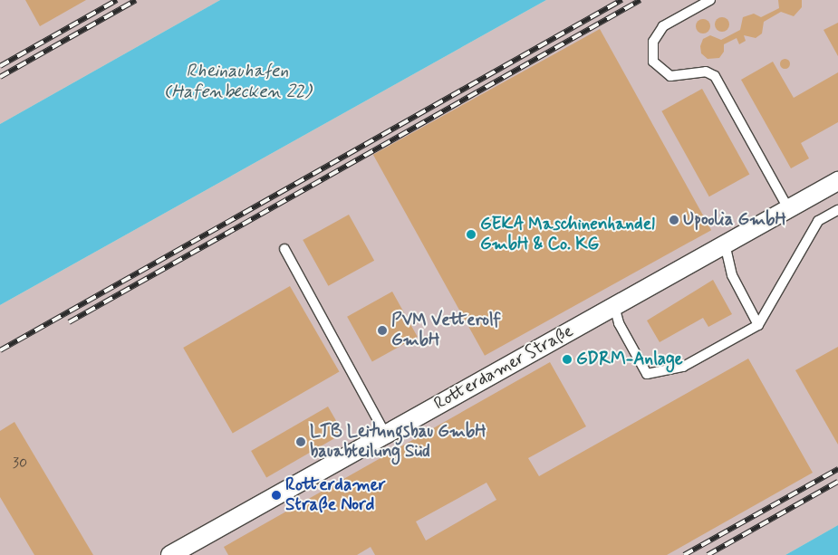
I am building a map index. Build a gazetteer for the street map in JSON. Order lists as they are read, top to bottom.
{
  "streets": {
    "street": ["Rotterdamer Straße"]
  },
  "water": ["Rheinauhafen (Hafenbecken 22)"],
  "places": [
    "Upoolia GmbH",
    "GEKA Maschinenhandel GmbH & Co. KG",
    "PVM Vetterolf GmbH",
    "GDRM-Anlage",
    "LTB Leitungsbau GmbH bauabteilung Süd",
    "Rotterdamer Straße Nord"
  ],
  "house_numbers": ["30"]
}
